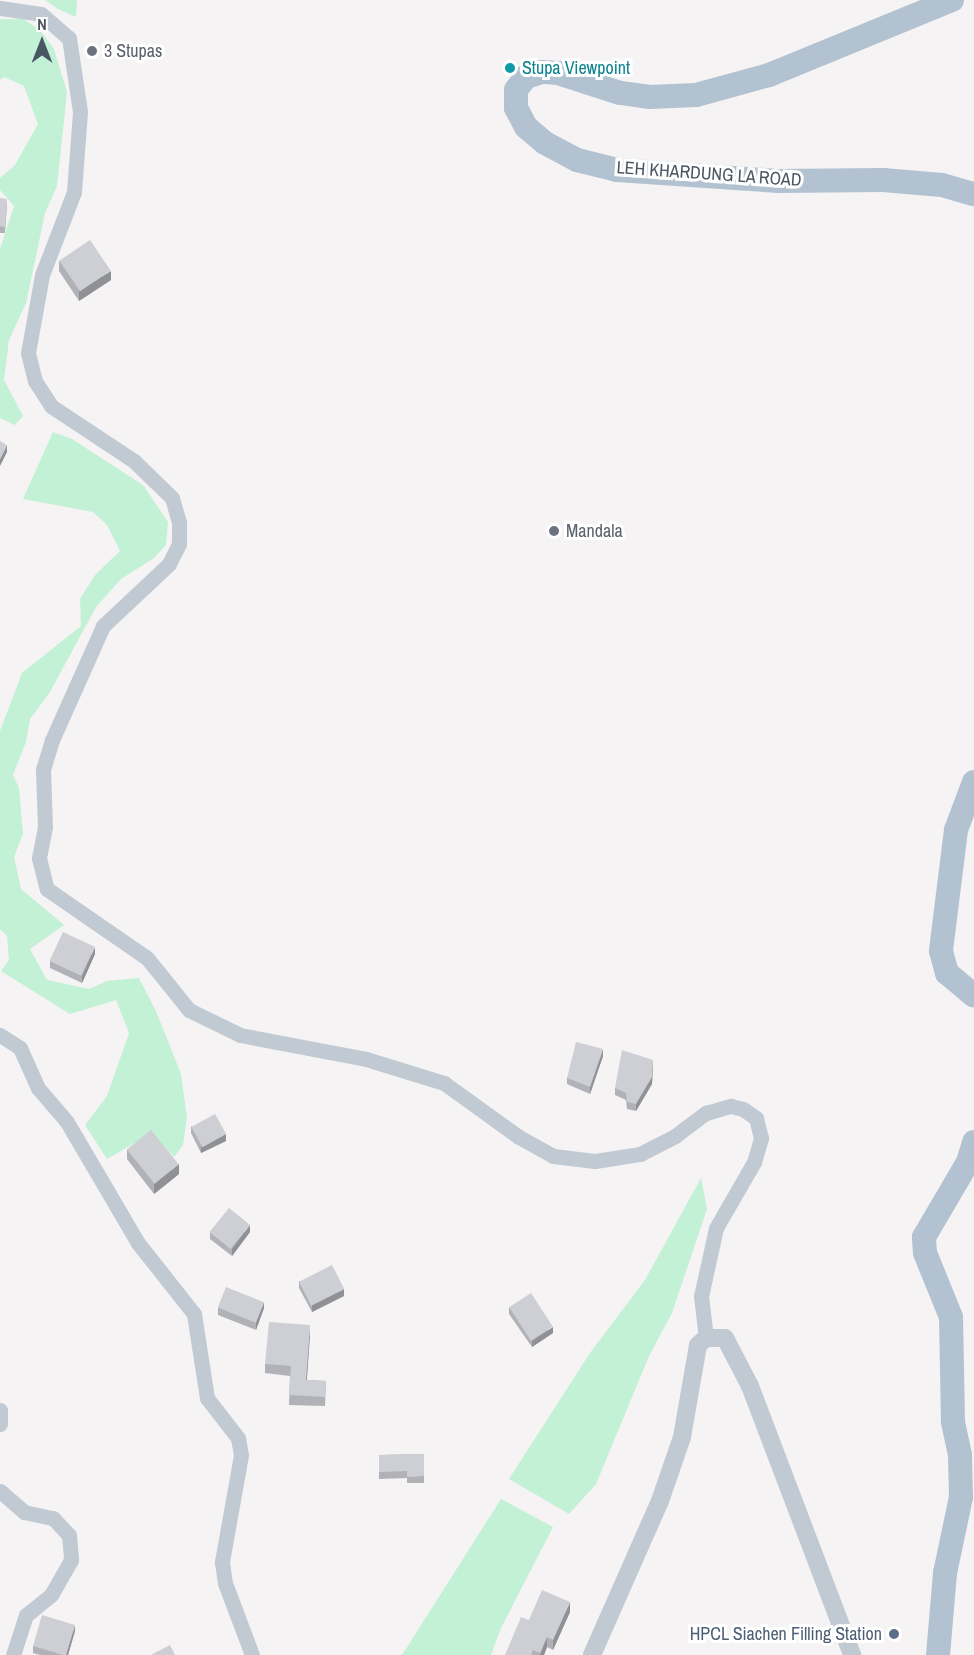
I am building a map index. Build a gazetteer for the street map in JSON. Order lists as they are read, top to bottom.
{
  "streets": {
    "main road": ["LEH KHARDUNG LA ROAD"]
  },
  "places": [
    "3 Stupas",
    "Stupa Viewpoint",
    "Mandala",
    "HPCL Siachen Filling Station"
  ],
  "north": "top"
}
